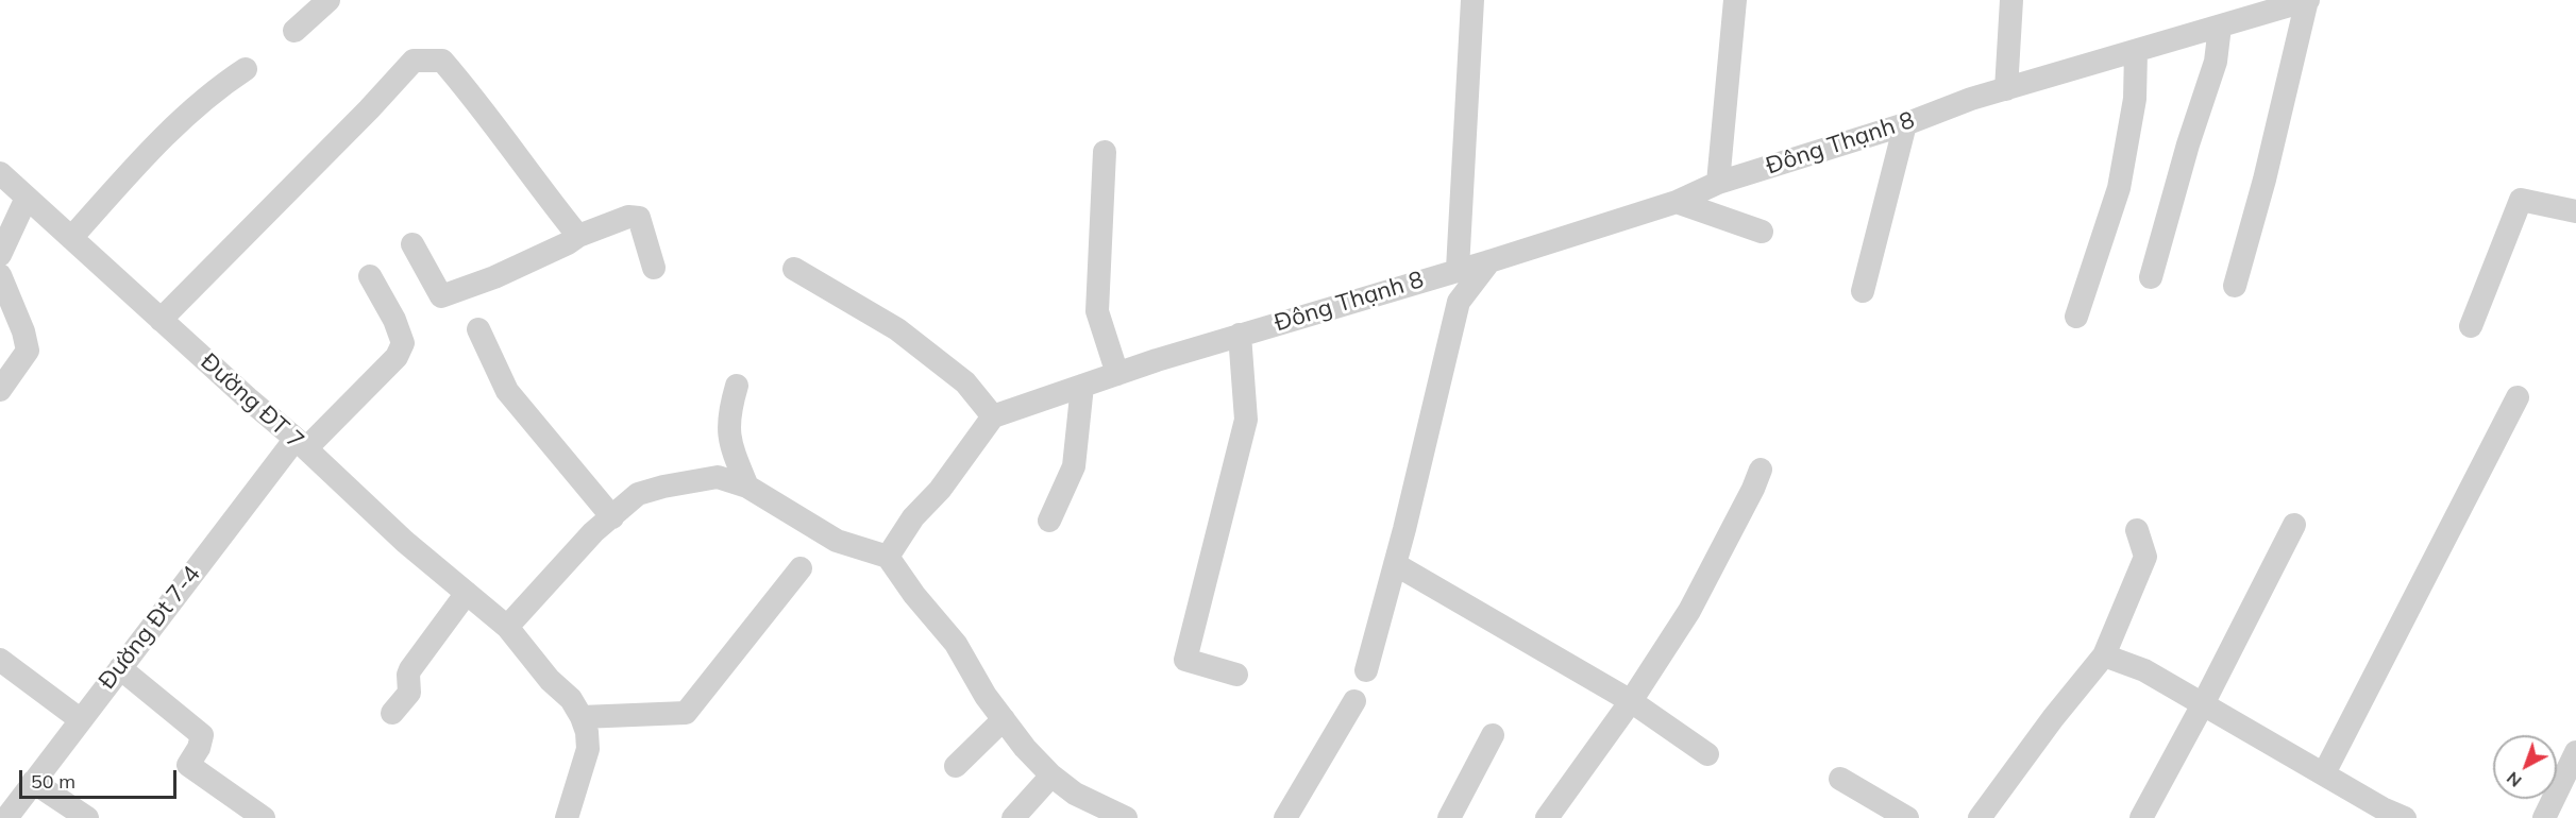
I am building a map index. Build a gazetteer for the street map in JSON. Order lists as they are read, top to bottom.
{
  "streets": {
    "street": ["Đông Thạnh 8", "Đường ĐT 7", "Đường Đt 7-4"]
  },
  "crossings": [
    ["Đường ĐT 7", "Đường Đt 7-4"]
  ],
  "scale_bar": "50 m",
  "north": "bottom left"
}
